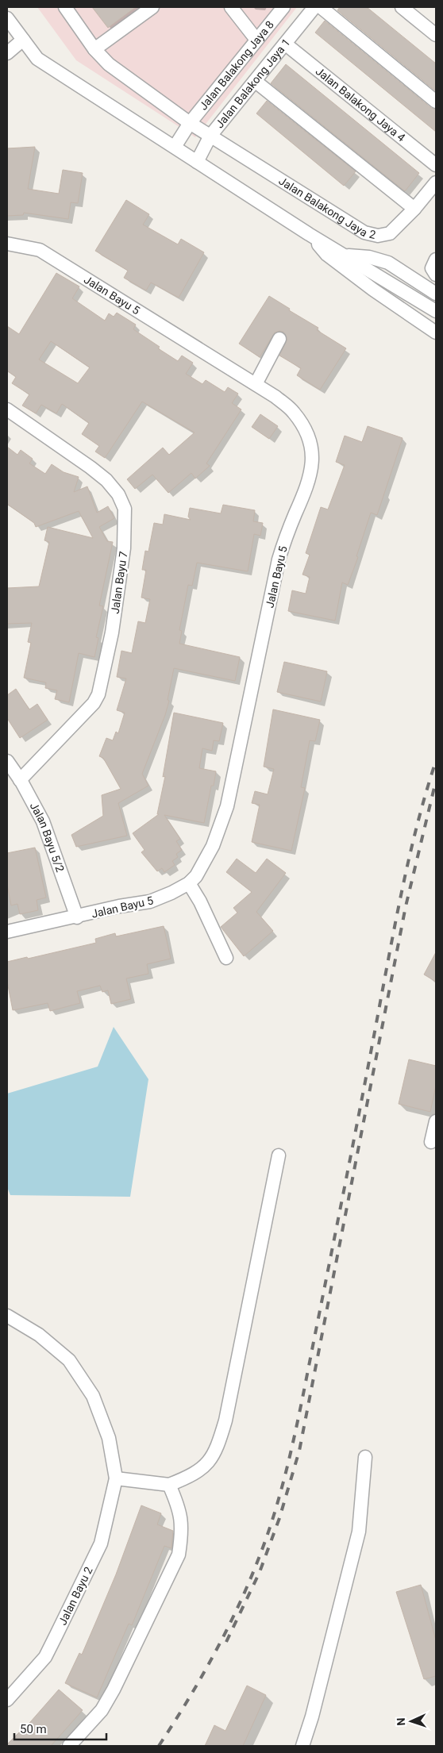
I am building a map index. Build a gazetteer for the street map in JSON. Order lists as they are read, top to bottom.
{
  "streets": {
    "street": [
      "Jalan Balakong Jaya 8",
      "Jalan Balakong Jaya 1",
      "Jalan Balakong Jaya 4",
      "Jalan Balakong Jaya 2",
      "Jalan Bayu 5",
      "Jalan Bayu 7",
      "Jalan Bayu 5/2",
      "Jalan Bayu 2"
    ]
  },
  "crossings": [
    ["Jalan Balakong Jaya 8", "Jalan Balakong Jaya 2"],
    ["Jalan Balakong Jaya 1", "Jalan Balakong Jaya 4"],
    ["Jalan Balakong Jaya 1", "Jalan Balakong Jaya 2"],
    ["Jalan Bayu 5", "Jalan Bayu 5/2"],
    ["Jalan Bayu 7", "Jalan Bayu 5/2"]
  ],
  "scale_bar": "50 m",
  "north": "left"
}
